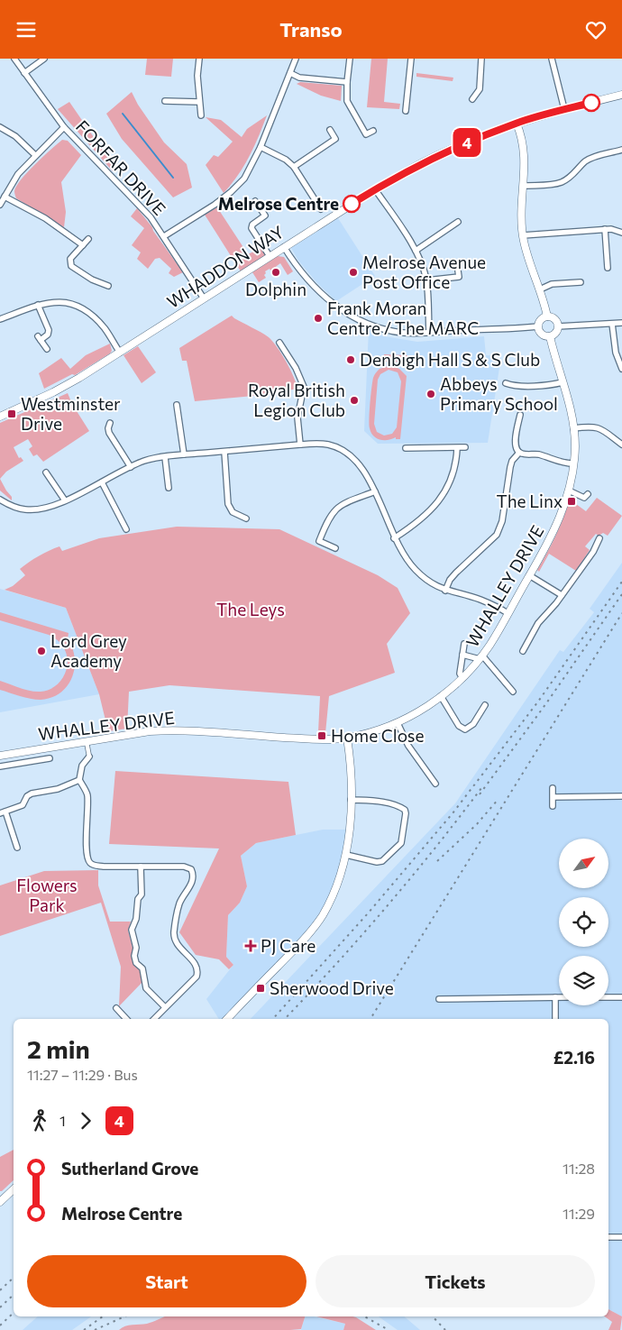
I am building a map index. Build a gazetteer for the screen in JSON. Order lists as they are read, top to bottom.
{
  "streets": {
    "street": ["FORFAR DRIVE", "WHADDON WAY", "WHALLEY DRIVE"]
  },
  "crossings": [
    ["FORFAR DRIVE", "WHADDON WAY"]
  ],
  "parks": ["The Leys", "Flowers Park"],
  "places": {
    "other": [
      "Melrose Centre",
      "Dolphin",
      "Melrose Avenue Post Office",
      "Frank Moran Centre / The MARC",
      "Denbigh Hall S & S Club",
      "Abbeys Primary School",
      "Royal British Legion Club",
      "Lord Grey Academy"
    ],
    "transit": [
      "Westminster Drive",
      "The Linx",
      "Home Close",
      "Sherwood Drive"
    ],
    "health": ["PJ Care"]
  },
  "lines": ["bus line 4"],
  "north": "top right",
  "page": {
    "header": "Transo",
    "on_map": "4",
    "heading": ["2 min", "11:27 – 11:29 · Bus", "£2.16"],
    "legs": ["1", "4"],
    "list": [
      {
        "name": "Sutherland Grove",
        "value": "11:28"
      },
      {
        "name": "Melrose Centre",
        "value": "11:29"
      }
    ],
    "buttons": ["Start", "Tickets"]
  }
}
